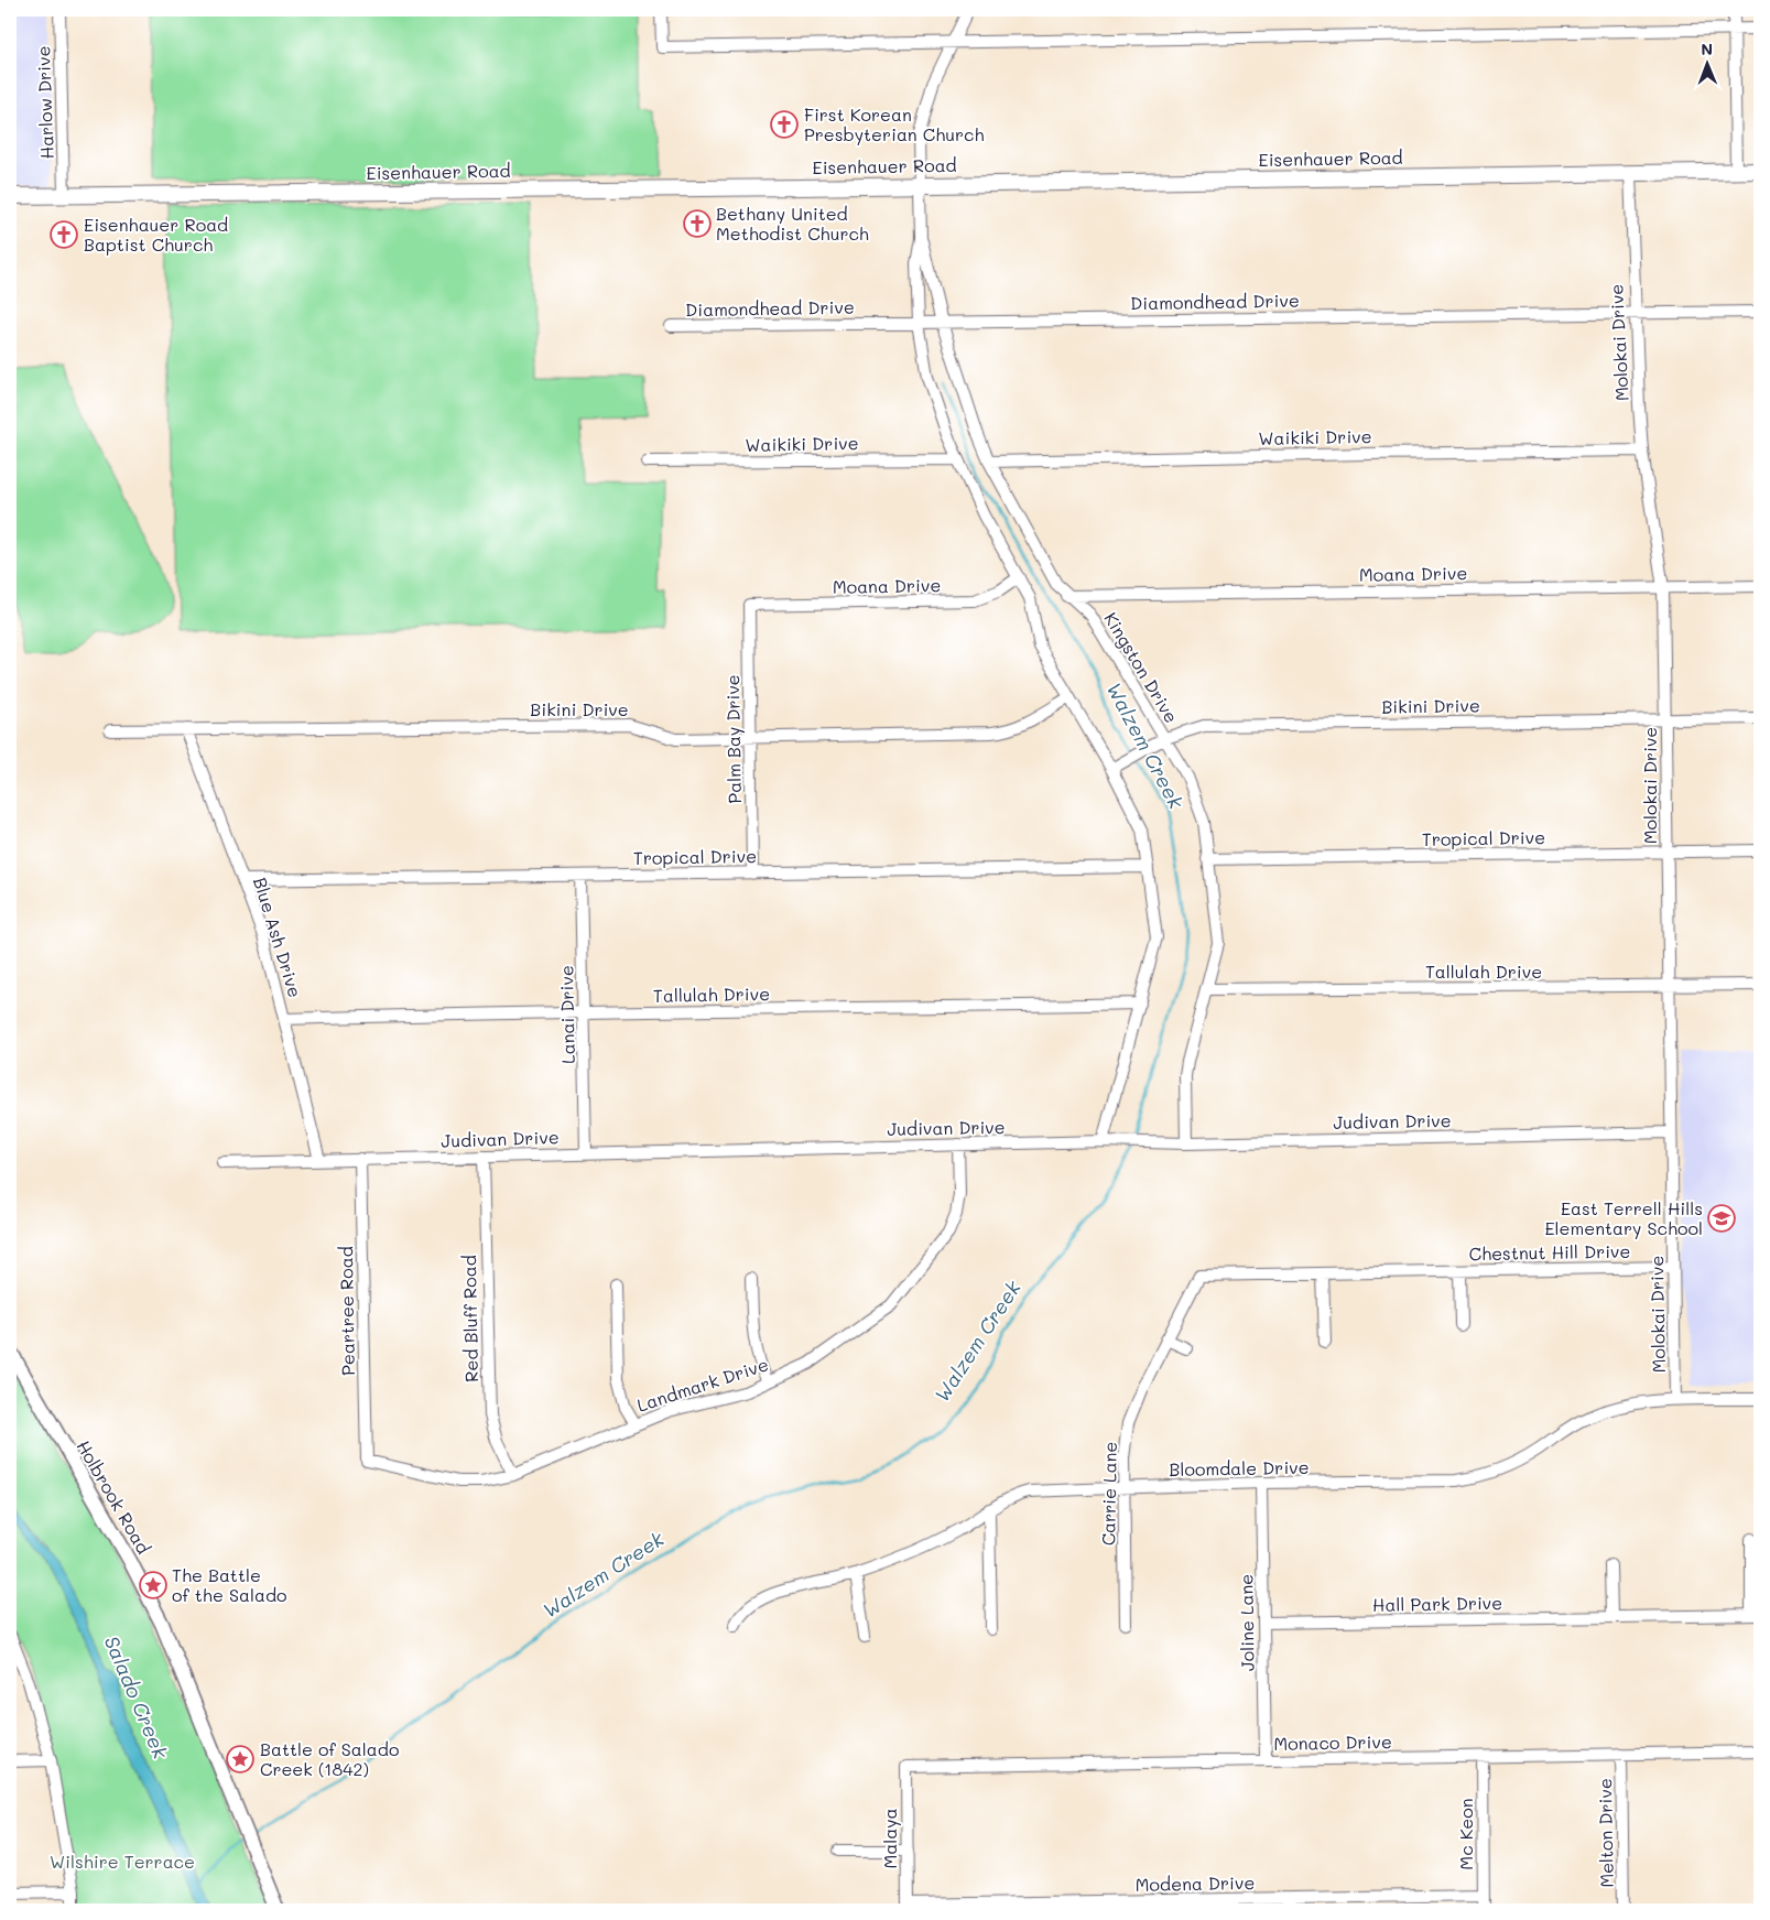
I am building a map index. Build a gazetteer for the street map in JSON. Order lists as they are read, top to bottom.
{
  "streets": {
    "main road": ["Eisenhauer Road"],
    "street": [
      "Harlow Drive",
      "Diamondhead Drive",
      "Molokai Drive",
      "Waikiki Drive",
      "Moana Drive",
      "Kingston Drive",
      "Bikini Drive",
      "Palm Bay Drive",
      "Tropical Drive",
      "Blue Ash Drive",
      "Tallulah Drive",
      "Lanai Drive",
      "Judivan Drive",
      "Chestnut Hill Drive",
      "Peartree Road",
      "Red Bluff Road",
      "Landmark Drive",
      "Bloomdale Drive",
      "Carrie Lane",
      "Holbrook Road",
      "Hall Park Drive",
      "Joline Lane",
      "Monaco Drive",
      "Melton Drive",
      "Mc Keon",
      "Malaya",
      "Modena Drive"
    ]
  },
  "crossings": [
    ["Harlow Drive", "Eisenhauer Road"],
    ["Eisenhauer Road", "Molokai Drive"],
    ["Eisenhauer Road", "Kingston Drive"],
    ["Diamondhead Drive", "Molokai Drive"],
    ["Diamondhead Drive", "Kingston Drive"],
    ["Molokai Drive", "Waikiki Drive"],
    ["Molokai Drive", "Moana Drive"],
    ["Molokai Drive", "Bikini Drive"],
    ["Molokai Drive", "Tropical Drive"],
    ["Molokai Drive", "Tallulah Drive"],
    ["Molokai Drive", "Judivan Drive"],
    ["Molokai Drive", "Chestnut Hill Drive"],
    ["Molokai Drive", "Bloomdale Drive"],
    ["Waikiki Drive", "Kingston Drive"],
    ["Moana Drive", "Kingston Drive"],
    ["Moana Drive", "Palm Bay Drive"],
    ["Kingston Drive", "Bikini Drive"],
    ["Kingston Drive", "Tropical Drive"],
    ["Kingston Drive", "Tallulah Drive"],
    ["Kingston Drive", "Judivan Drive"],
    ["Bikini Drive", "Palm Bay Drive"],
    ["Bikini Drive", "Blue Ash Drive"],
    ["Palm Bay Drive", "Tropical Drive"],
    ["Tropical Drive", "Blue Ash Drive"],
    ["Tropical Drive", "Lanai Drive"],
    ["Blue Ash Drive", "Tallulah Drive"],
    ["Blue Ash Drive", "Judivan Drive"],
    ["Tallulah Drive", "Lanai Drive"],
    ["Lanai Drive", "Judivan Drive"],
    ["Judivan Drive", "Peartree Road"],
    ["Judivan Drive", "Red Bluff Road"],
    ["Judivan Drive", "Landmark Drive"],
    ["Chestnut Hill Drive", "Carrie Lane"],
    ["Peartree Road", "Landmark Drive"],
    ["Red Bluff Road", "Landmark Drive"],
    ["Bloomdale Drive", "Carrie Lane"],
    ["Bloomdale Drive", "Joline Lane"],
    ["Hall Park Drive", "Joline Lane"],
    ["Joline Lane", "Monaco Drive"],
    ["Monaco Drive", "Melton Drive"],
    ["Monaco Drive", "Mc Keon"],
    ["Monaco Drive", "Malaya"],
    ["Mc Keon", "Modena Drive"],
    ["Malaya", "Modena Drive"]
  ],
  "water": ["Walzem Creek", "Salado Creek"],
  "parks": ["Wilshire Terrace"],
  "places": {
    "church": ["First Korean Presbyterian Church", "Bethany United Methodist Church", "Eisenhauer Road Baptist Church"],
    "school or university": ["East Terrell Hills Elementary School"],
    "place": ["The Battle of the Salado", "Battle of Salado Creek (1842)"]
  },
  "north": "top"
}
